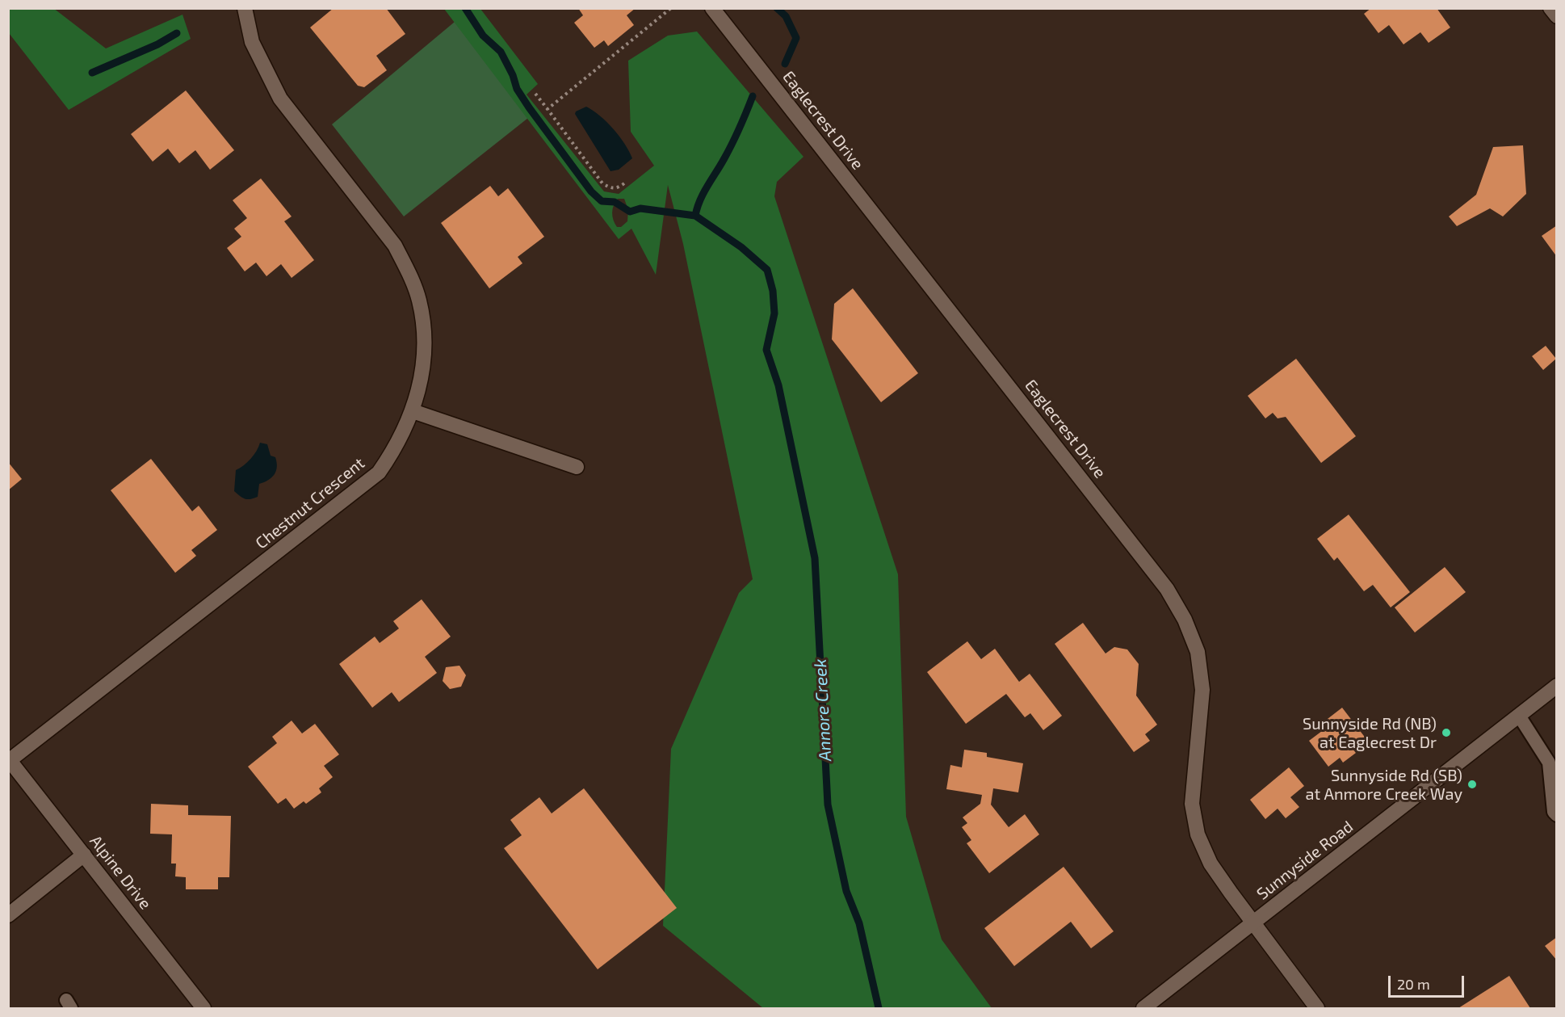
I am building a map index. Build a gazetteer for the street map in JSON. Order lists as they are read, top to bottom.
{
  "streets": {
    "street": [
      "Eaglecrest Drive",
      "Chestnut Crescent",
      "Sunnyside Road",
      "Alpine Drive"
    ]
  },
  "crossings": [
    ["Eaglecrest Drive", "Sunnyside Road"],
    ["Chestnut Crescent", "Alpine Drive"]
  ],
  "water": ["Annore Creek"],
  "places": ["Sunnyside Rd (NB) at Eaglecrest Dr", "Sunnyside Rd (SB) at Anmore Creek Way"],
  "scale_bar": "20 m"
}
